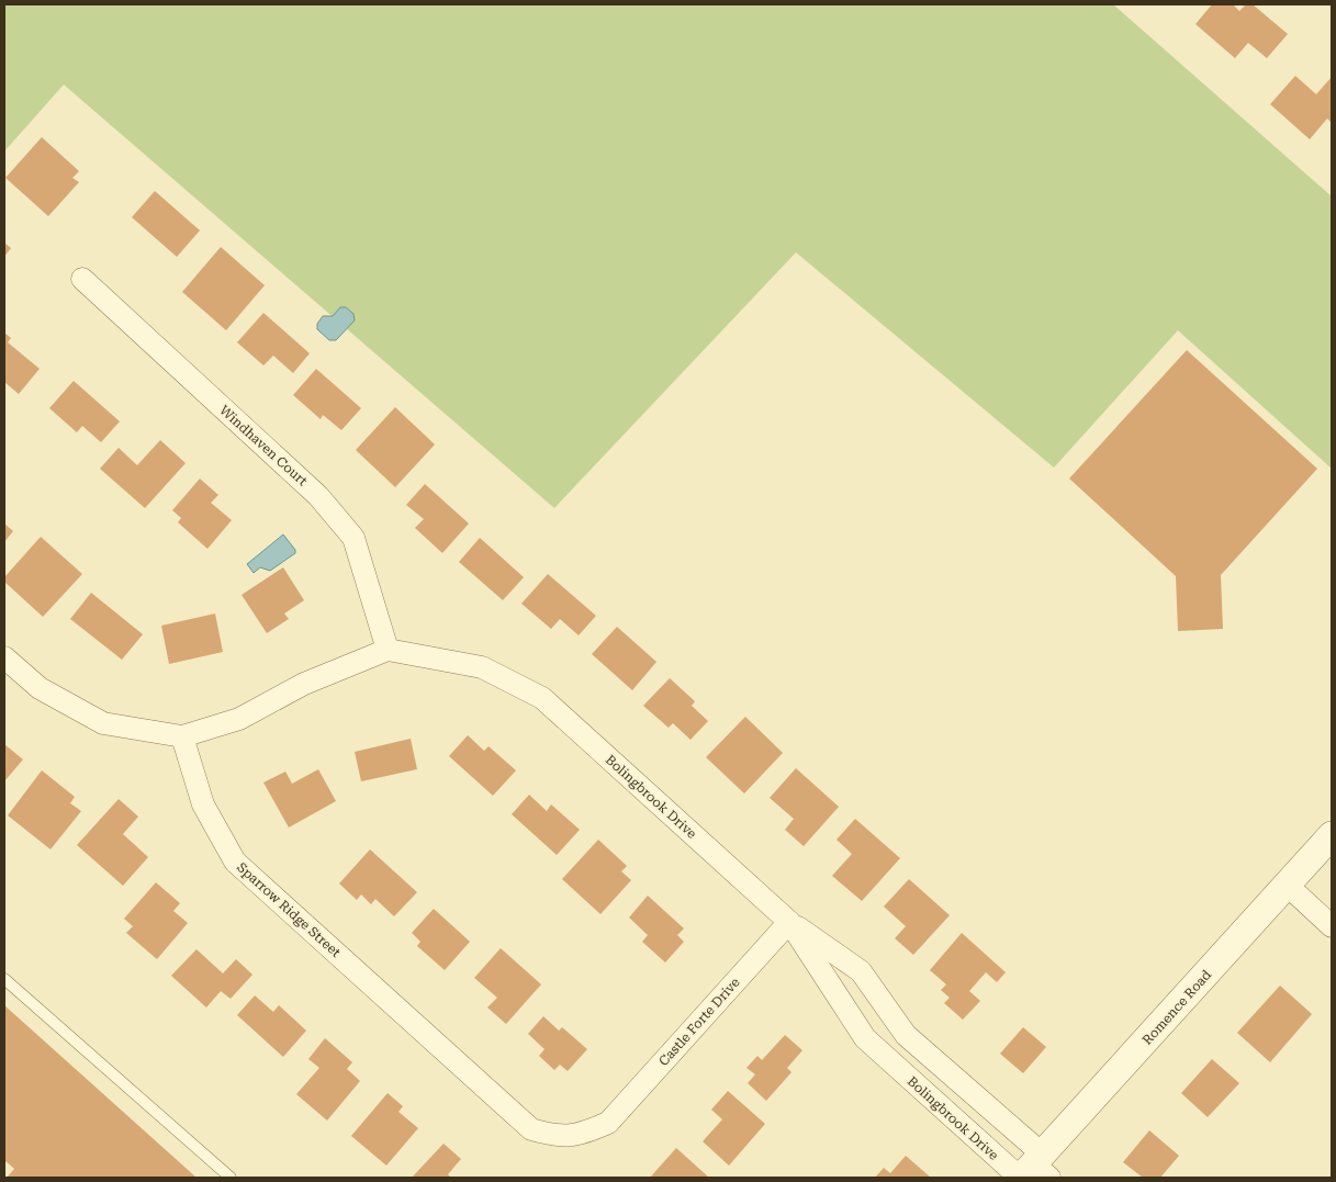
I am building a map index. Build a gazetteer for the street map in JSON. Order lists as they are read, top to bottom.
{
  "streets": {
    "street": [
      "Windhaven Court",
      "Bolingbrook Drive",
      "Sparrow Ridge Street",
      "Romence Road",
      "Castle Forte Drive"
    ]
  },
  "crossings": [
    ["Windhaven Court", "Bolingbrook Drive"],
    ["Bolingbrook Drive", "Romence Road"],
    ["Bolingbrook Drive", "Castle Forte Drive"],
    ["Sparrow Ridge Street", "Castle Forte Drive"]
  ]
}
